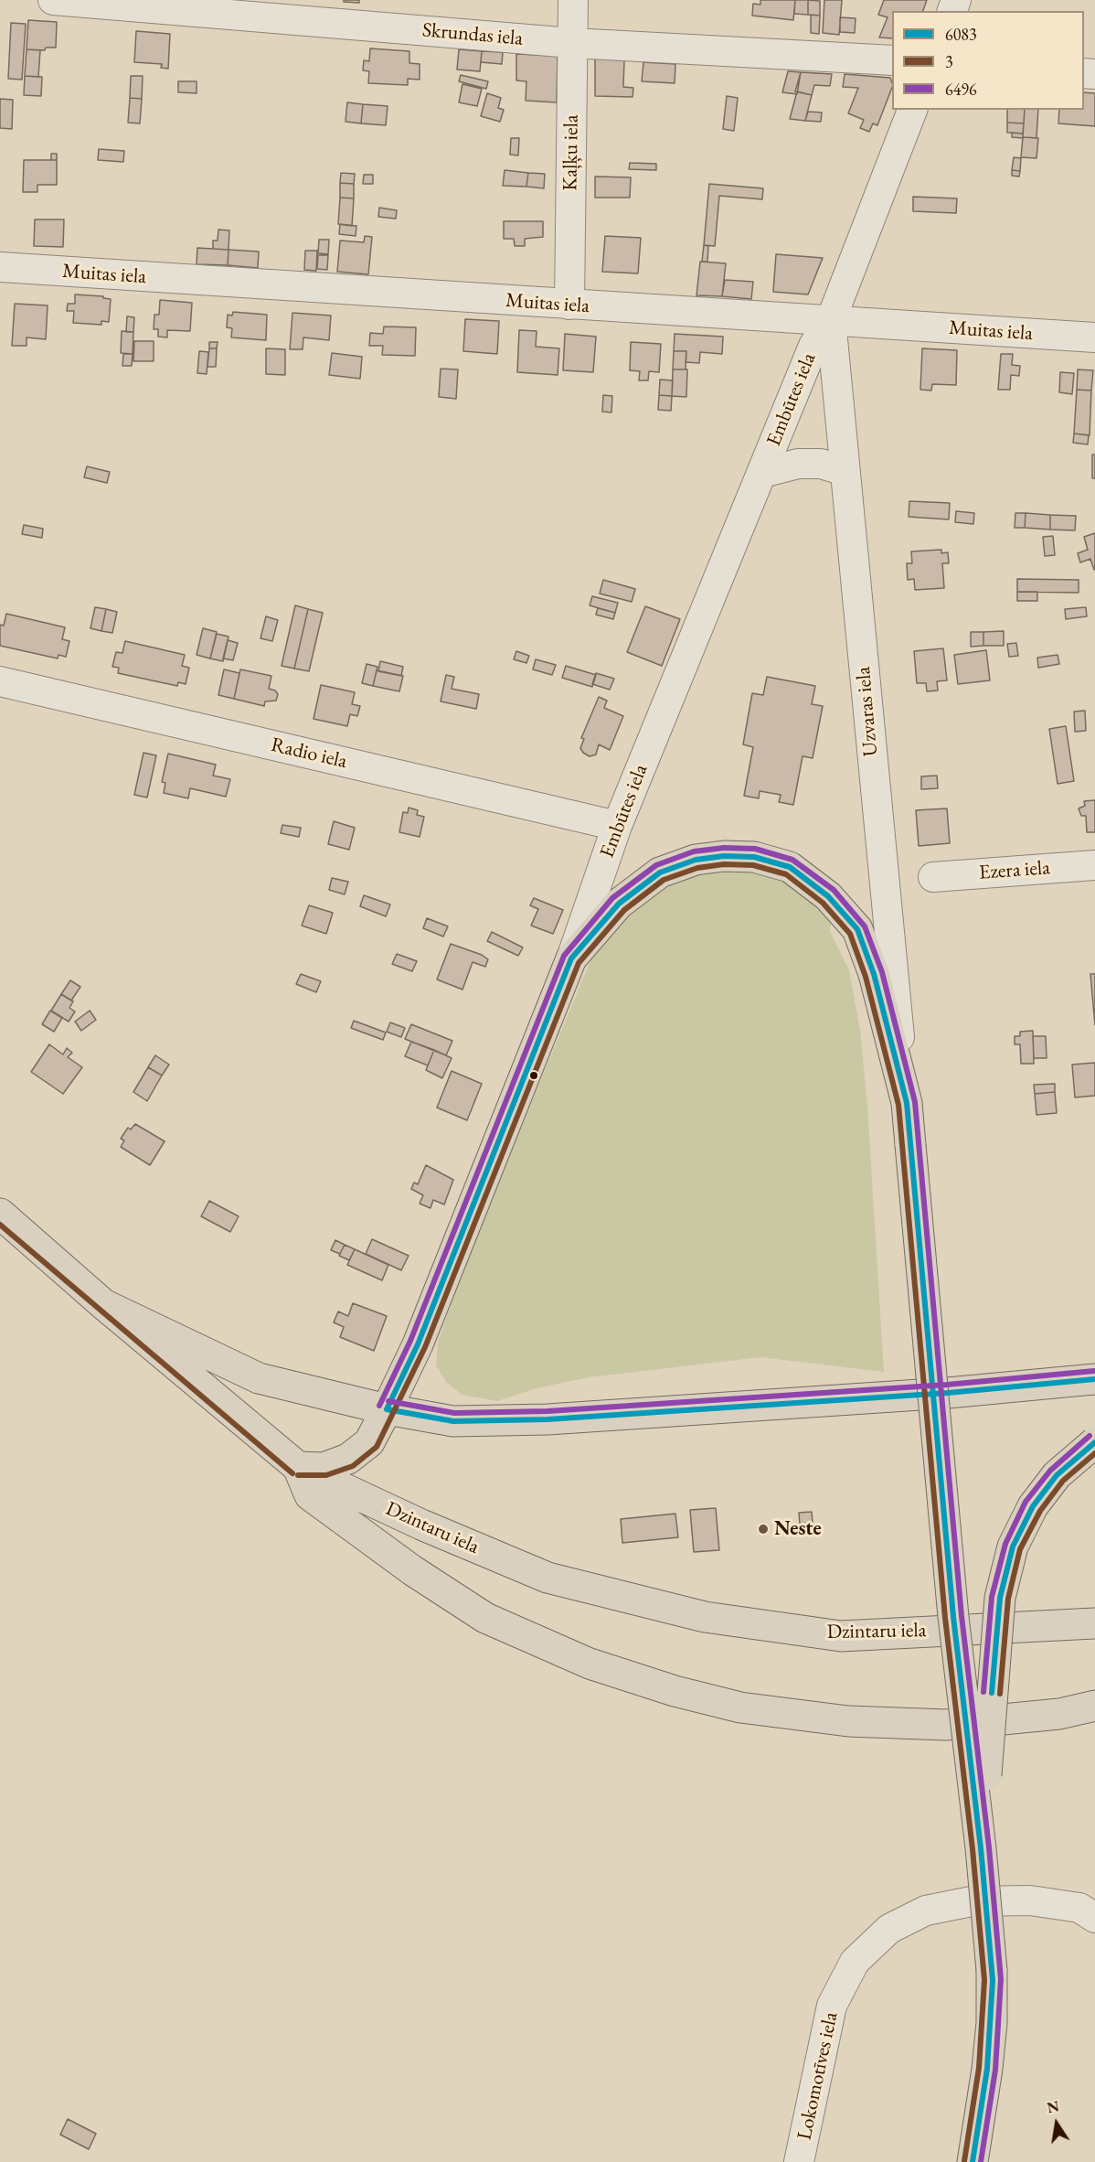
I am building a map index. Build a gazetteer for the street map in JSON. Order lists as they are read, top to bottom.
{
  "streets": {
    "main road": ["Embūtes iela", "Dzintaru iela"],
    "street": [
      "Skrundas iela",
      "Kaļķu iela",
      "Muitas iela",
      "Uzvaras iela",
      "Radio iela",
      "Ezera iela",
      "Lokomotīves iela"
    ]
  },
  "crossings": [
    ["Skrundas iela", "Kaļķu iela"],
    ["Kaļķu iela", "Muitas iela"],
    ["Muitas iela", "Embūtes iela"],
    ["Muitas iela", "Uzvaras iela"],
    ["Embūtes iela", "Uzvaras iela"],
    ["Embūtes iela", "Radio iela"],
    ["Embūtes iela", "Dzintaru iela"],
    ["Uzvaras iela", "Dzintaru iela"]
  ],
  "places": ["Neste"],
  "lines": ["transit line 6496", "transit line 6083", "transit line 3"],
  "legend": ["6083", "3", "6496"],
  "north": "top"
}
